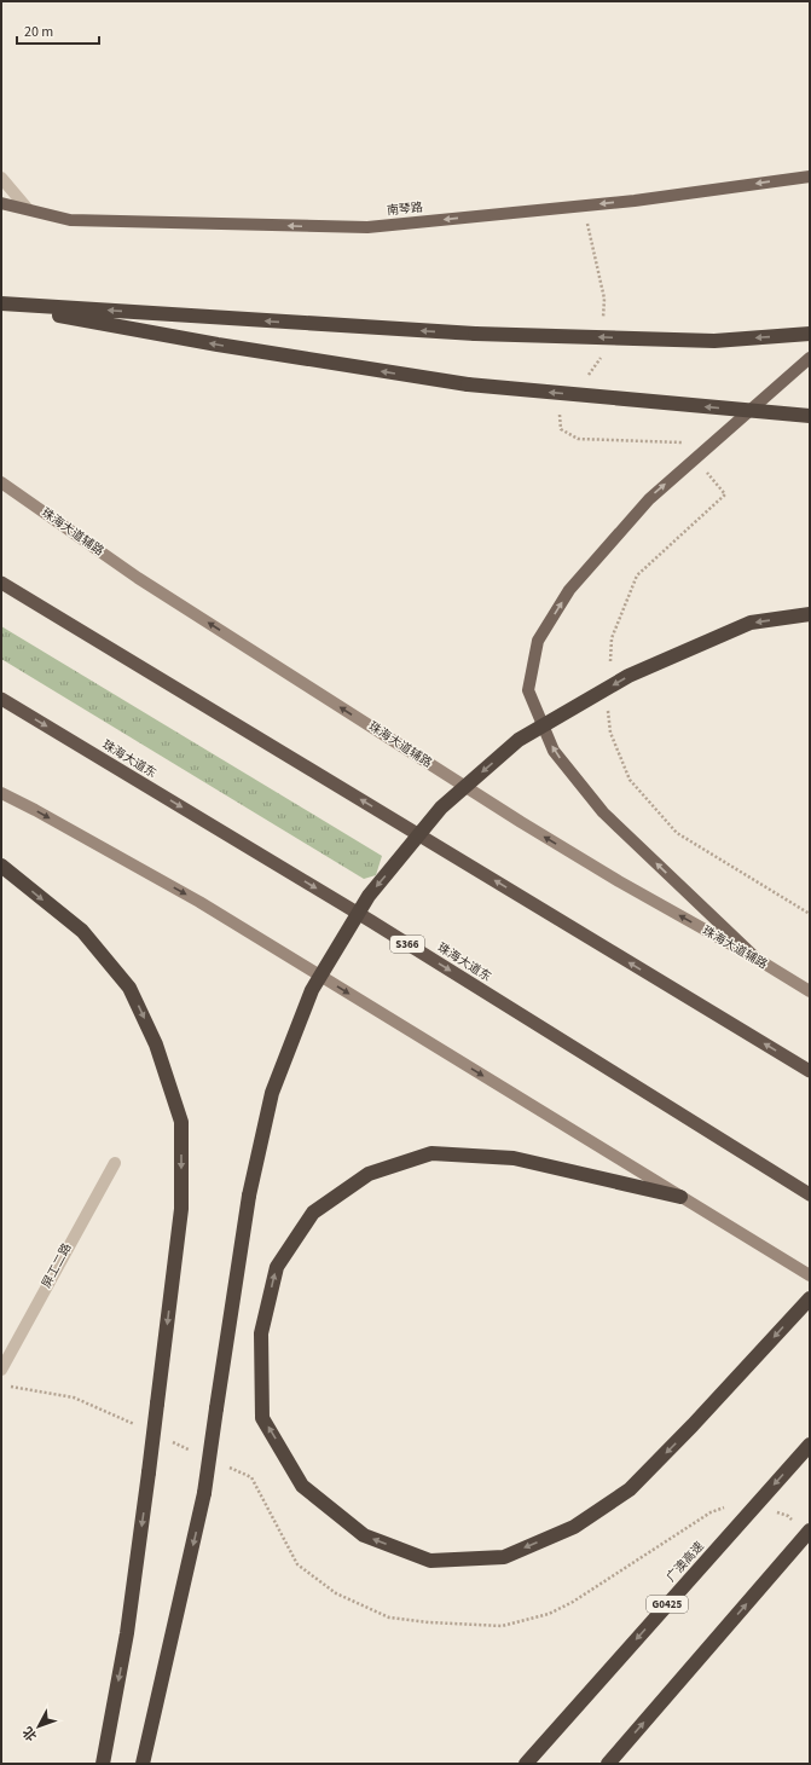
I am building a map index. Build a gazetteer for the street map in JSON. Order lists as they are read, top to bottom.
{
  "streets": {
    "highway": [
      "珠海大道东",
      "S366",
      "广澳高速",
      "G0425"
    ],
    "main road": ["南琴路", "珠海大道辅路"],
    "street": ["屏工二路"]
  },
  "one_way": ["南琴路", "珠海大道辅路"],
  "scale_bar": "20 m",
  "north": "bottom left"
}
